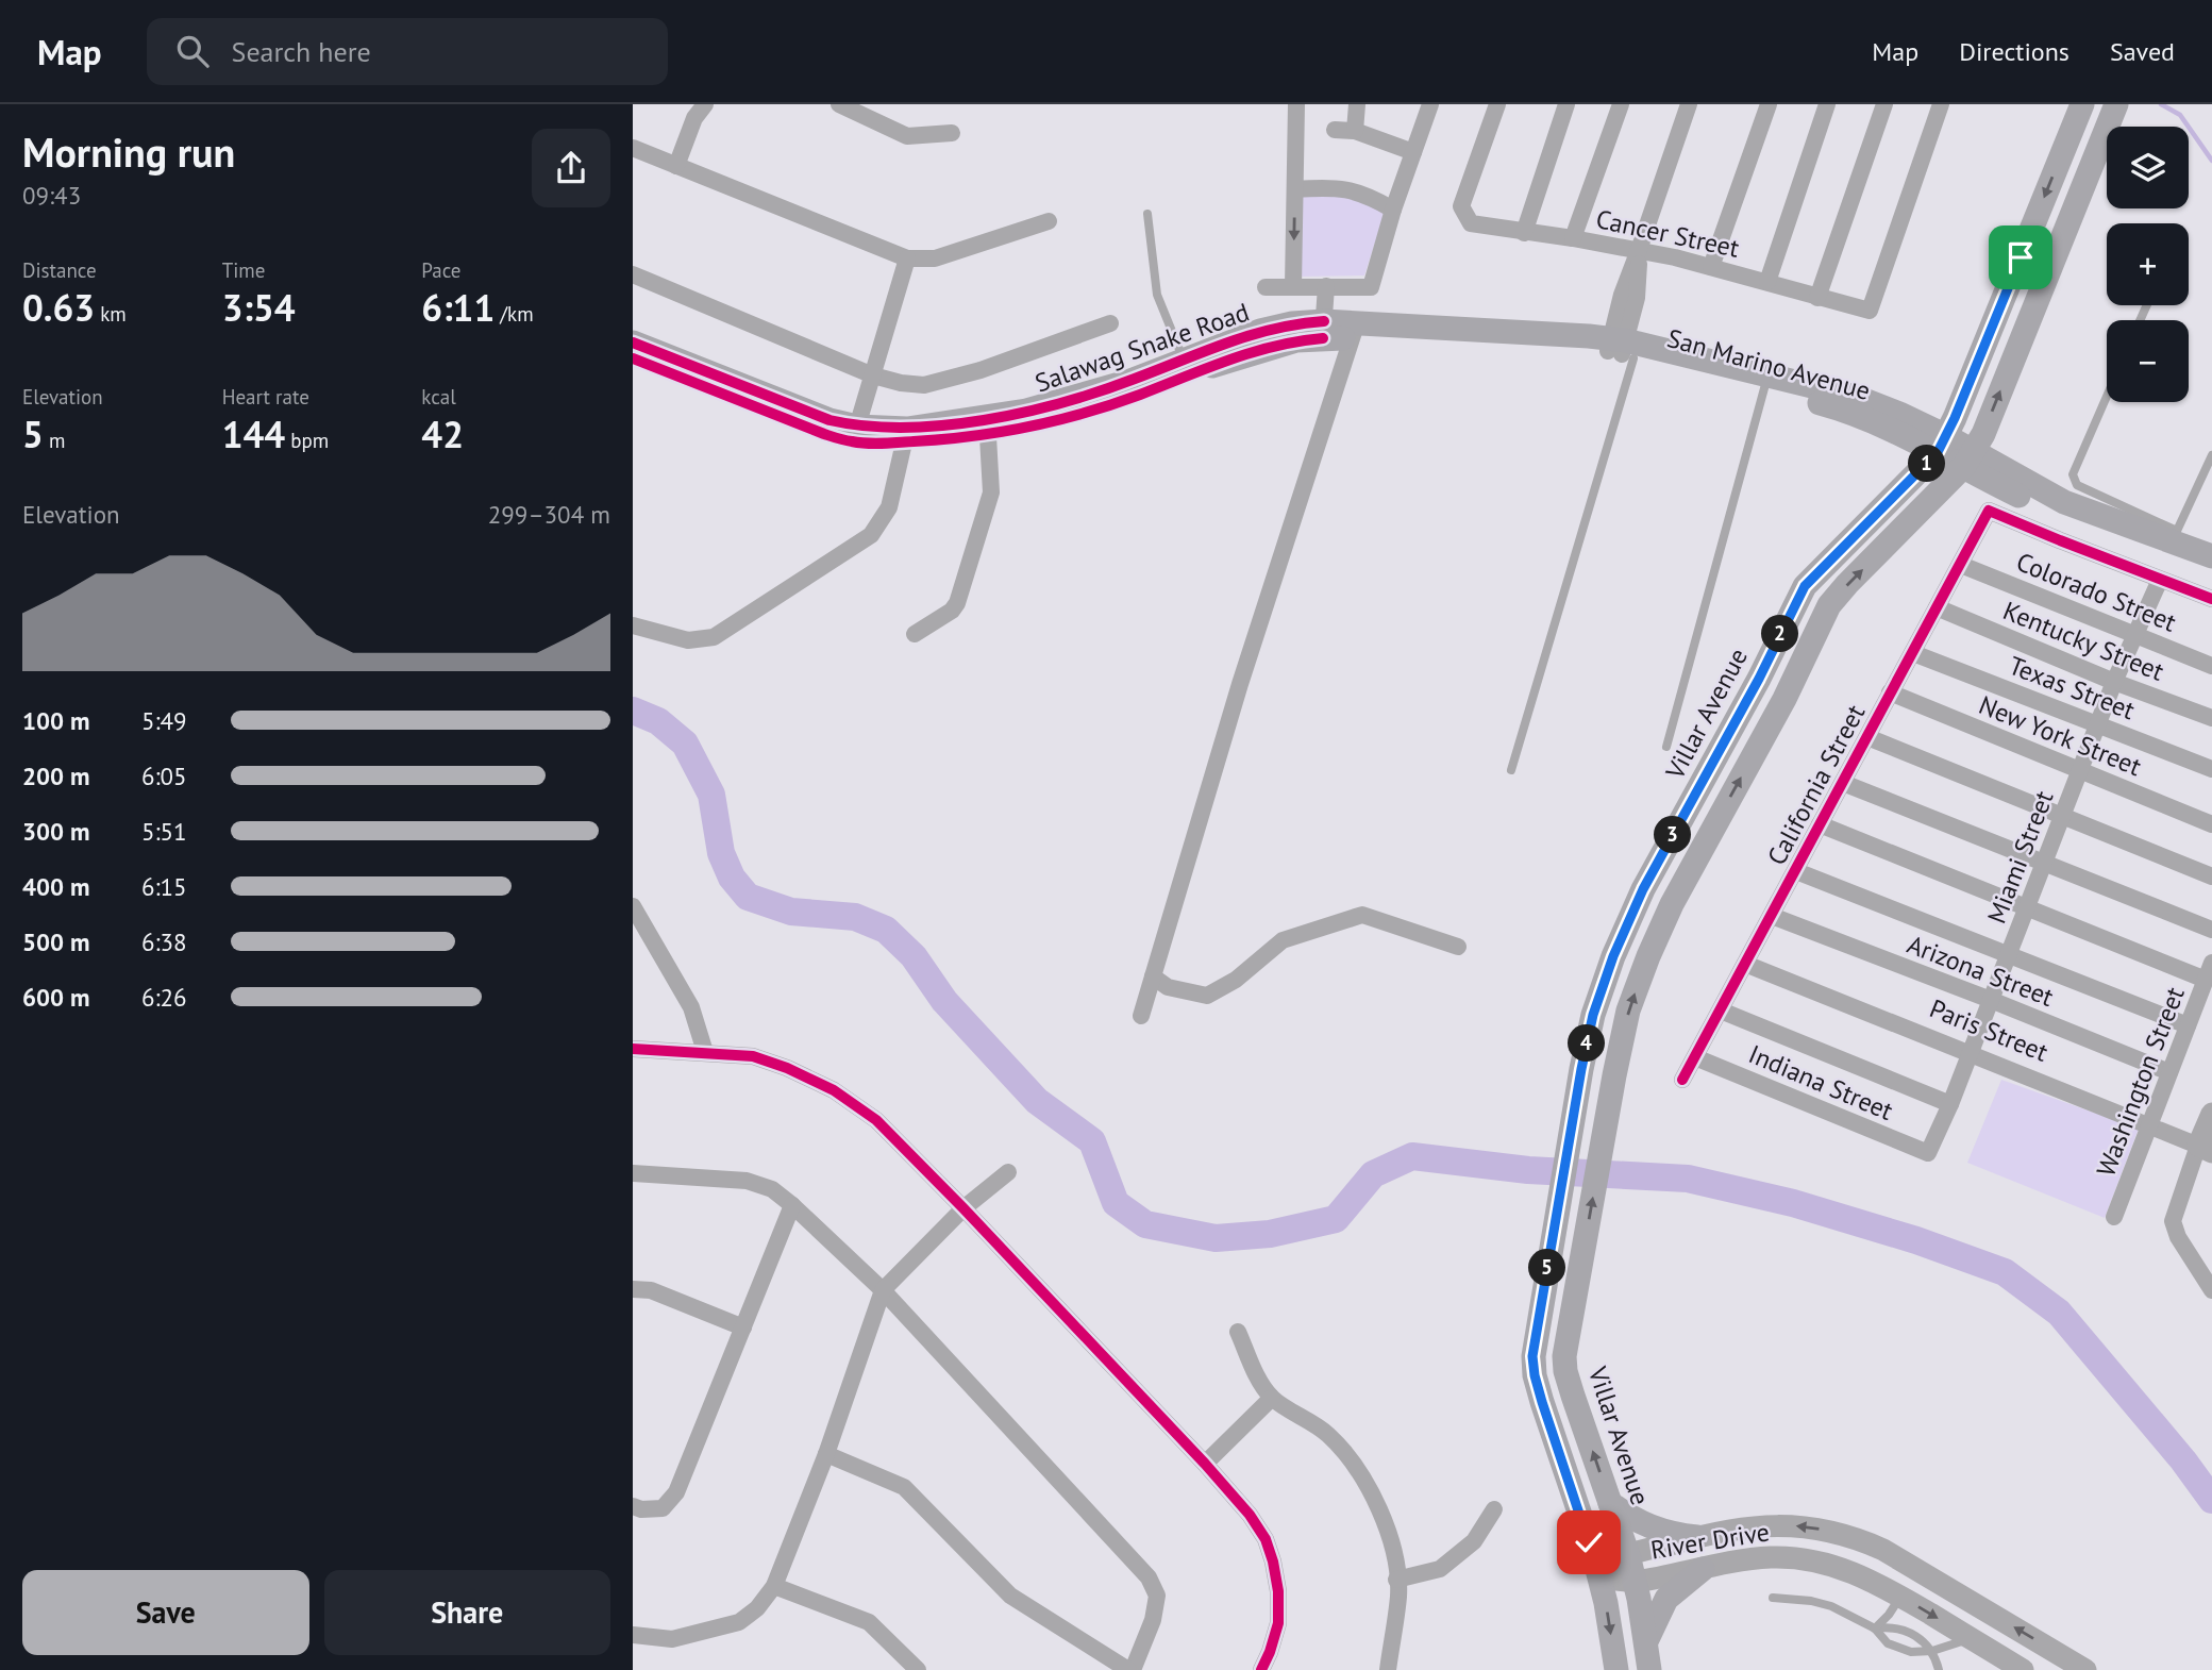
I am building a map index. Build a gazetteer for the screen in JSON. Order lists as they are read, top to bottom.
{
  "streets": {
    "main road": ["Salawag Snake Road", "San Marino Avenue", "Villar Avenue"],
    "street": [
      "Cancer Street",
      "Colorado Street",
      "Kentucky Street",
      "Texas Street",
      "New York Street",
      "California Street",
      "Miami Street",
      "Arizona Street",
      "Paris Street",
      "Washington Street",
      "Indiana Street",
      "River Drive"
    ]
  },
  "crossings": [
    ["Salawag Snake Road", "San Marino Avenue"],
    ["San Marino Avenue", "Villar Avenue"],
    ["San Marino Avenue", "California Street"],
    ["San Marino Avenue", "Miami Street"],
    ["Colorado Street", "California Street"],
    ["Colorado Street", "Miami Street"],
    ["Kentucky Street", "California Street"],
    ["Kentucky Street", "Miami Street"],
    ["Texas Street", "California Street"],
    ["Texas Street", "Miami Street"],
    ["Villar Avenue", "River Drive"],
    ["New York Street", "California Street"],
    ["New York Street", "Miami Street"],
    ["California Street", "Miami Street"],
    ["California Street", "Arizona Street"],
    ["California Street", "Paris Street"],
    ["California Street", "Indiana Street"],
    ["Miami Street", "Arizona Street"],
    ["Miami Street", "Paris Street"],
    ["Miami Street", "Indiana Street"],
    ["Arizona Street", "Washington Street"],
    ["Paris Street", "Washington Street"]
  ],
  "page": {
    "header": "Map",
    "search": "Search here",
    "nav": ["Map", "Directions", "Saved"],
    "heading": ["Morning run", "09:43"],
    "map_buttons": ["+", "−"],
    "stats": [
      ["Distance", "0.63 km"],
      ["Time", "3:54"],
      ["Pace", "6:11 /km"],
      ["Elevation", "5 m"],
      ["Heart rate", "144 bpm"],
      ["kcal", "42"]
    ],
    "pins": [
      "1",
      "2",
      "3",
      "4",
      "5"
    ],
    "chart": ["Elevation", "299–304 m"],
    "list": [
      {
        "name": "100 m",
        "note": "5:49"
      },
      {
        "name": "200 m",
        "note": "6:05"
      },
      {
        "name": "300 m",
        "note": "5:51"
      },
      {
        "name": "400 m",
        "note": "6:15"
      },
      {
        "name": "500 m",
        "note": "6:38"
      },
      {
        "name": "600 m",
        "note": "6:26"
      }
    ],
    "buttons": ["Save", "Share"]
  }
}
